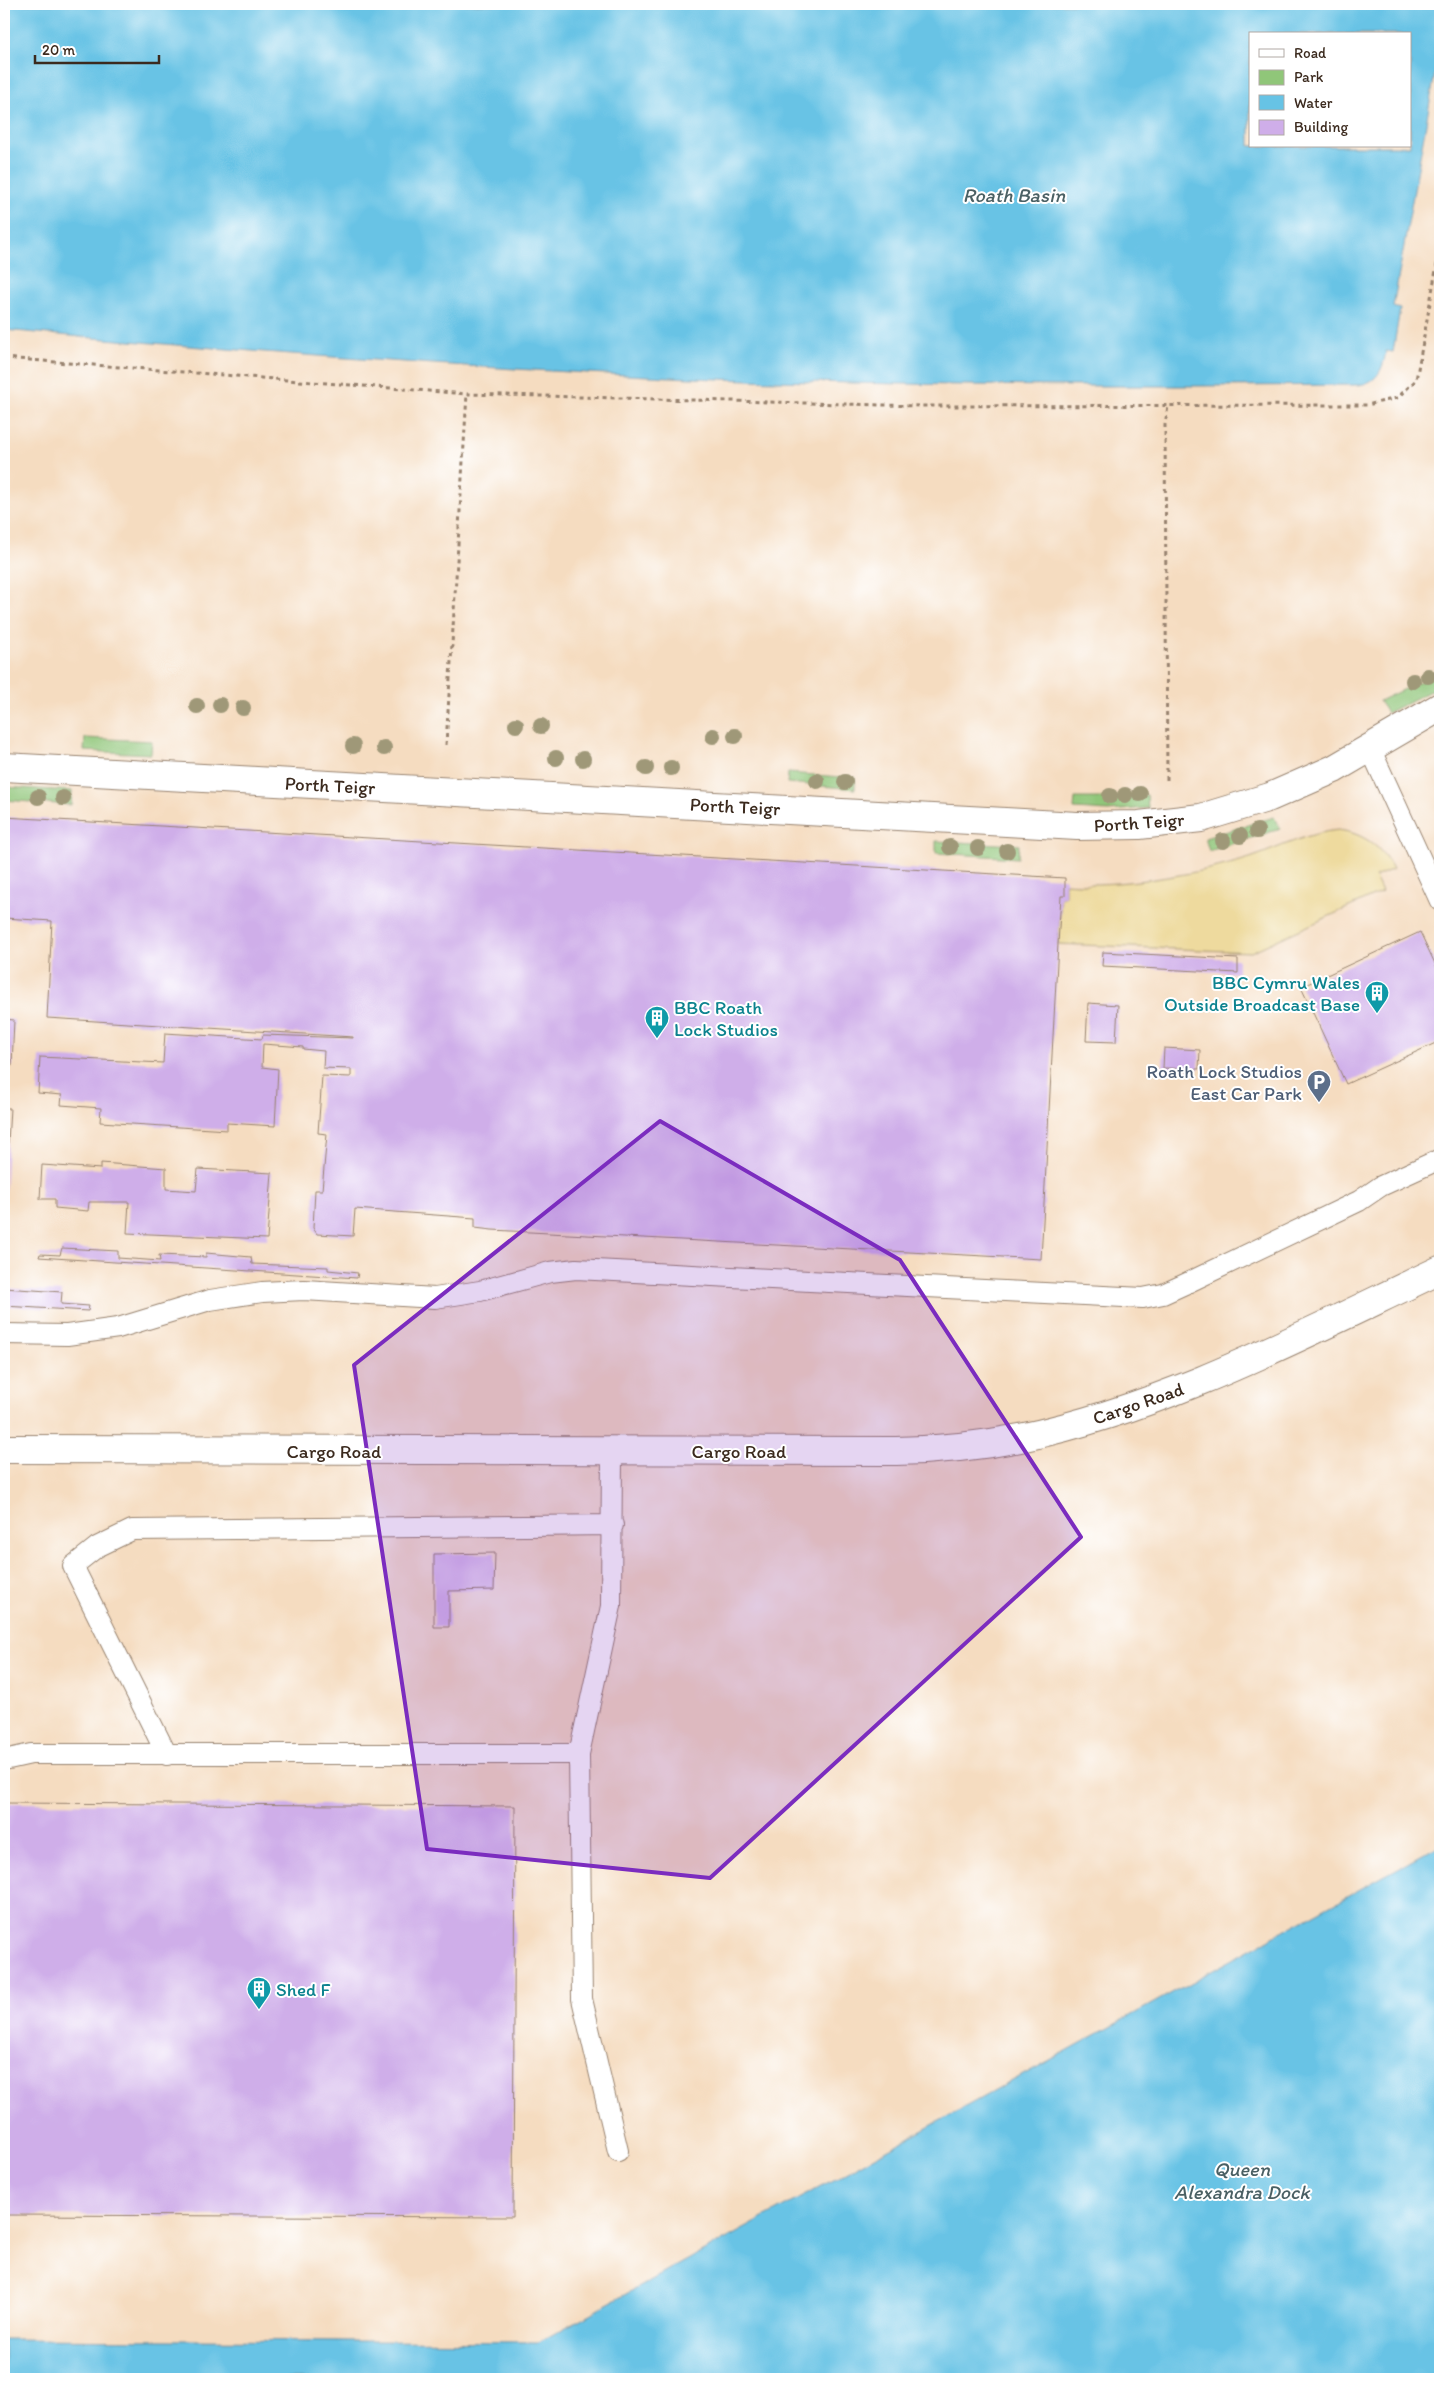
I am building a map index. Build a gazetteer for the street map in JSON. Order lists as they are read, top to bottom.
{
  "streets": {
    "street": ["Porth Teigr", "Cargo Road"]
  },
  "water": ["Roath Basin", "Queen Alexandra Dock"],
  "places": {
    "building": ["BBC Cymru Wales Outside Broadcast Base", "BBC Roath Lock Studios", "Shed F"],
    "parking": ["Roath Lock Studios East Car Park"]
  },
  "legend": [
    "Road",
    "Park",
    "Water",
    "Building"
  ],
  "scale_bar": "20 m"
}
